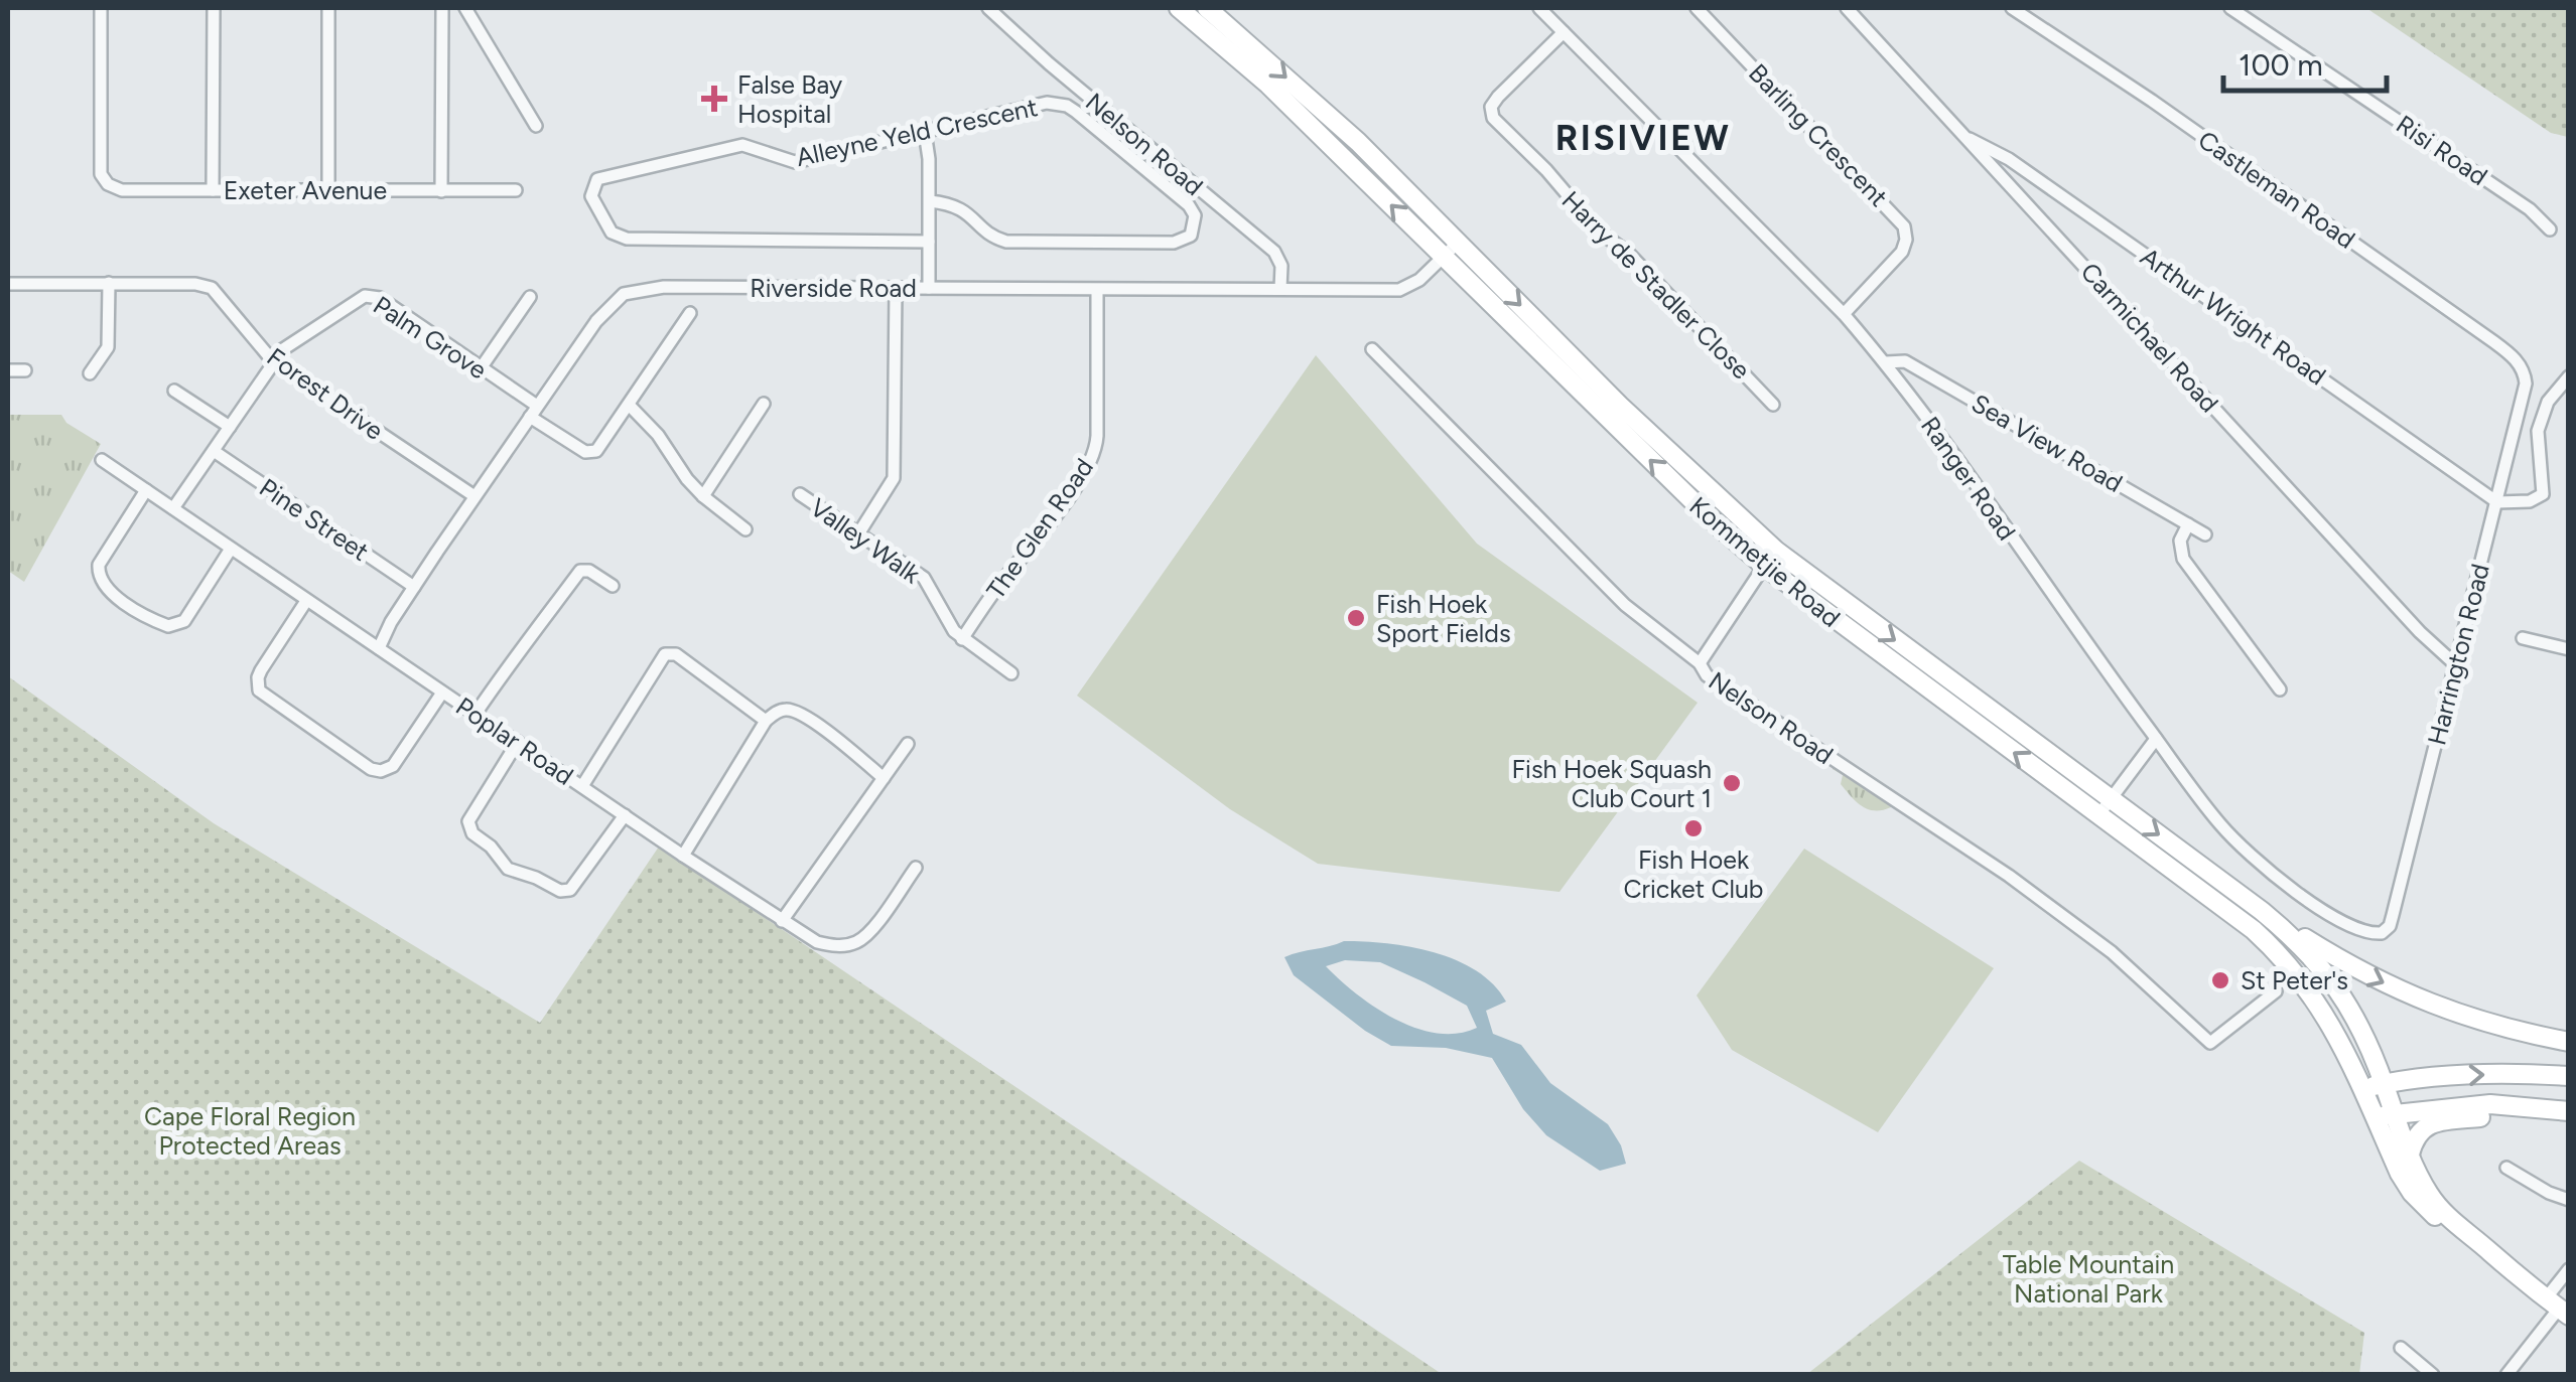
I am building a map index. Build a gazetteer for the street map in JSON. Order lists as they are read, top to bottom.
{
  "streets": {
    "main road": ["Kommetjie Road"],
    "street": [
      "Alleyne Yeld Crescent",
      "Barling Crescent",
      "Nelson Road",
      "Risi Road",
      "Castleman Road",
      "Exeter Avenue",
      "Harry de Stadler Close",
      "Riverside Road",
      "Arthur Wright Road",
      "Palm Grove",
      "Carmichael Road",
      "Forest Drive",
      "Sea View Road",
      "Ranger Road",
      "Pine Street",
      "The Glen Road",
      "Valley Walk",
      "Harrington Road",
      "Poplar Road"
    ]
  },
  "crossings": [
    ["Barling Crescent", "Ranger Road"],
    ["Nelson Road", "Riverside Road"],
    ["Castleman Road", "Harrington Road"],
    ["Harry de Stadler Close", "Ranger Road"],
    ["Riverside Road", "Palm Grove"],
    ["Riverside Road", "Forest Drive"],
    ["Riverside Road", "Pine Street"],
    ["Riverside Road", "The Glen Road"],
    ["Riverside Road", "Kommetjie Road"],
    ["Riverside Road", "Poplar Road"],
    ["Arthur Wright Road", "Carmichael Road"],
    ["Arthur Wright Road", "Harrington Road"],
    ["Palm Grove", "Forest Drive"],
    ["Palm Grove", "Pine Street"],
    ["Palm Grove", "Poplar Road"],
    ["Carmichael Road", "Harrington Road"],
    ["Sea View Road", "Ranger Road"],
    ["Ranger Road", "Harrington Road"],
    ["The Glen Road", "Valley Walk"]
  ],
  "districts": ["RISIVIEW"],
  "parks": ["Cape Floral Region Protected Areas", "Table Mountain National Park"],
  "places": {
    "health": ["False Bay Hospital"],
    "other": [
      "Fish Hoek Sport Fields",
      "Fish Hoek Squash Club Court 1",
      "Fish Hoek Cricket Club",
      "St Peter's"
    ]
  },
  "scale_bar": "100 m"
}
